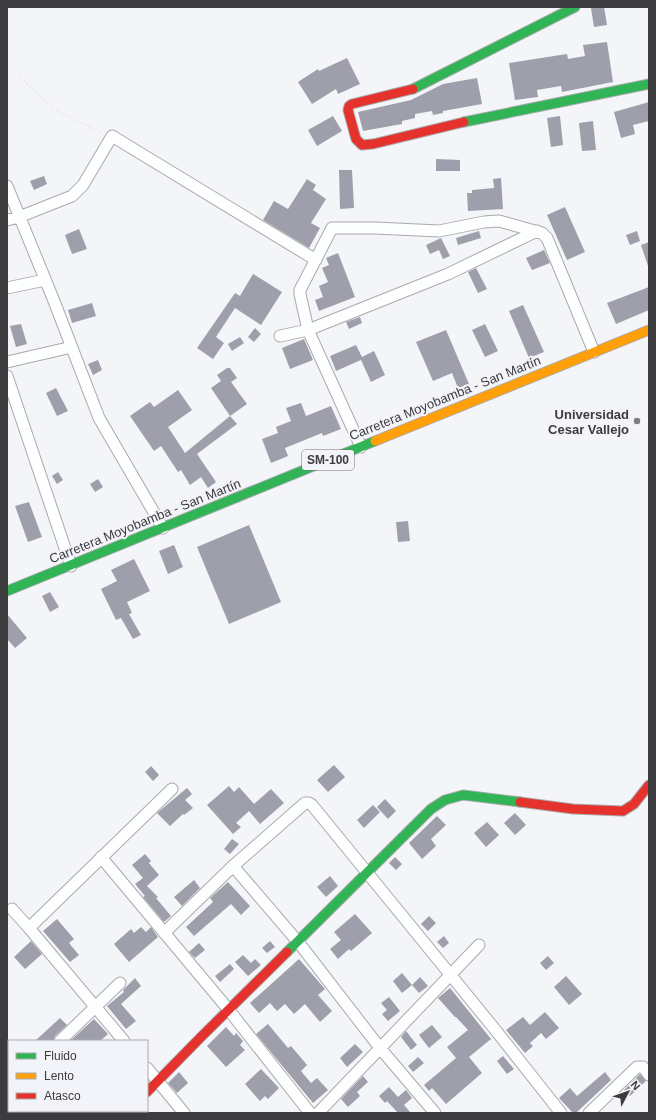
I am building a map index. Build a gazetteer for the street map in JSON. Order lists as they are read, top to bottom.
{
  "streets": {
    "street": ["Carretera Moyobamba - San Martín", "SM-100"]
  },
  "places": ["Universidad Cesar Vallejo"],
  "legend": ["Fluido", "Lento", "Atasco"],
  "north": "top right"
}
